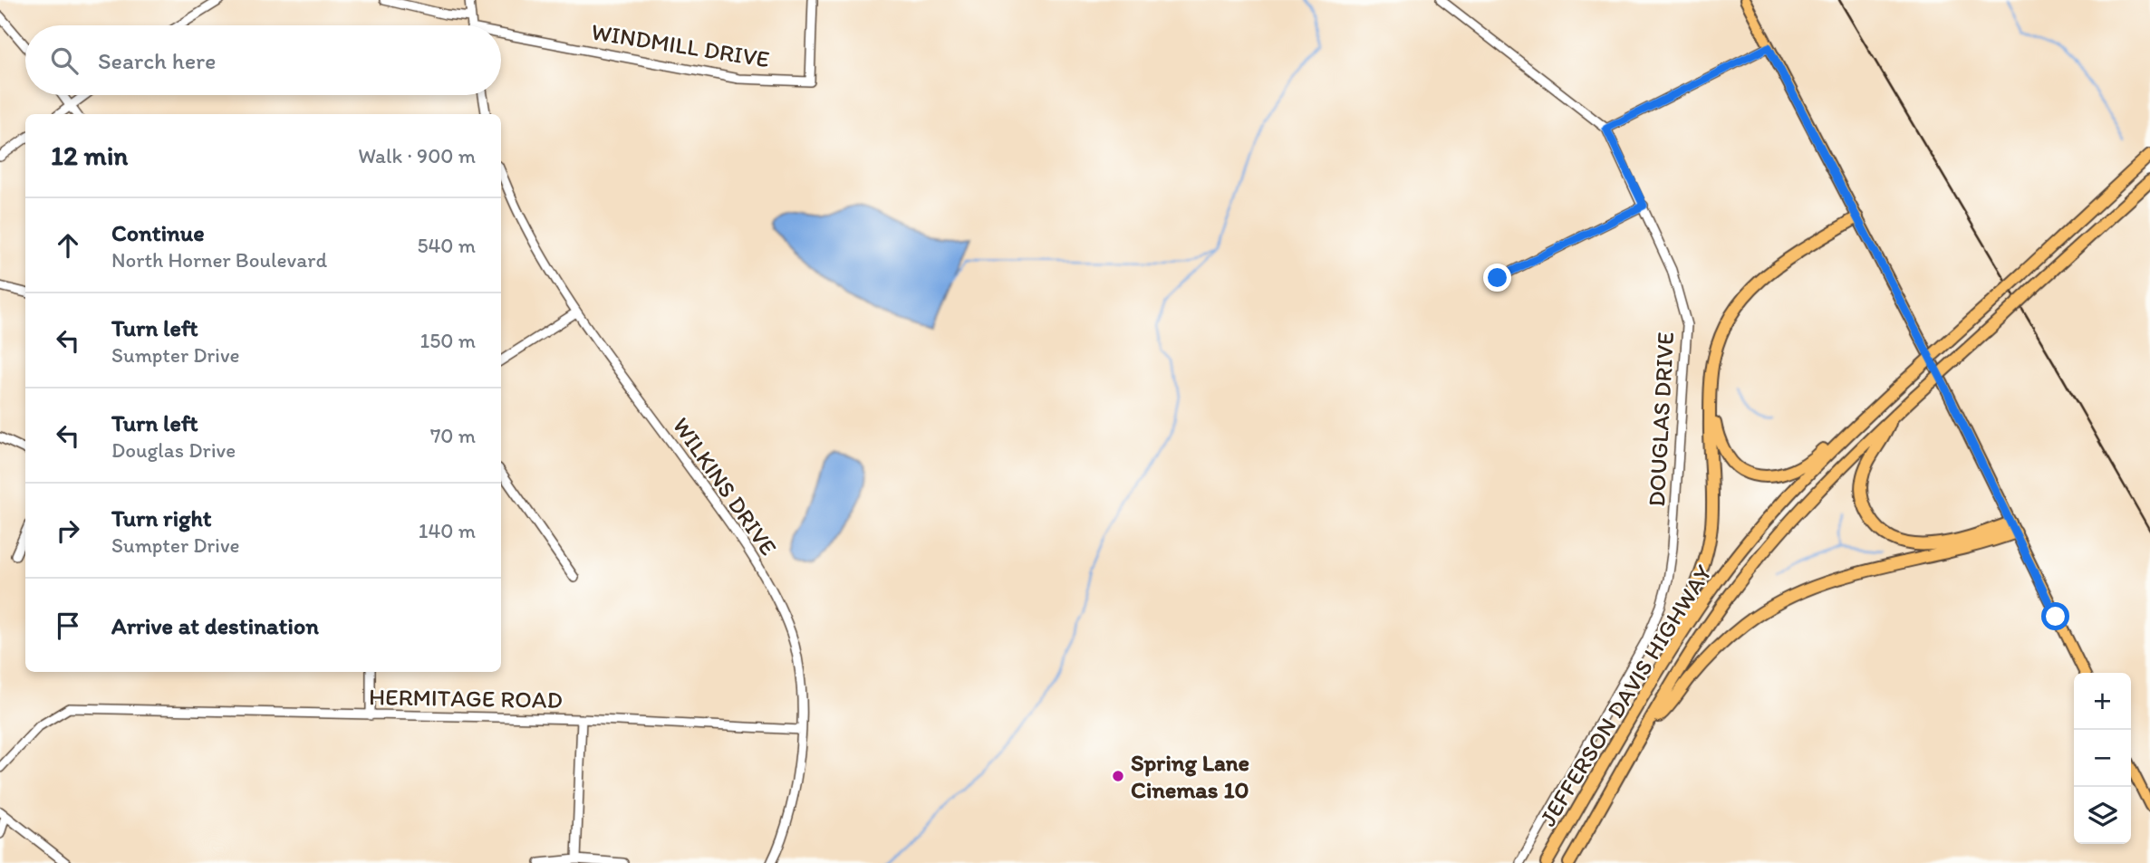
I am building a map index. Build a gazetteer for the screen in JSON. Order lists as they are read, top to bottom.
{
  "streets": {
    "highway": ["JEFFERSON DAVIS HIGHWAY"],
    "street": [
      "WINDMILL DRIVE",
      "DOUGLAS DRIVE",
      "WILKINS DRIVE",
      "HERMITAGE ROAD"
    ]
  },
  "crossings": [
    ["WILKINS DRIVE", "HERMITAGE ROAD"]
  ],
  "places": ["Spring Lane Cinemas 10"],
  "page": {
    "search": "Search here",
    "heading": ["12 min", "Walk · 900 m"],
    "list": [
      ["Continue", "North Horner Boulevard", "540 m"],
      ["Turn left", "Sumpter Drive", "150 m"],
      ["Turn left", "Douglas Drive", "70 m"],
      ["Turn right", "Sumpter Drive", "140 m"],
      "Arrive at destination"
    ],
    "map_buttons": ["+", "−"]
  }
}
